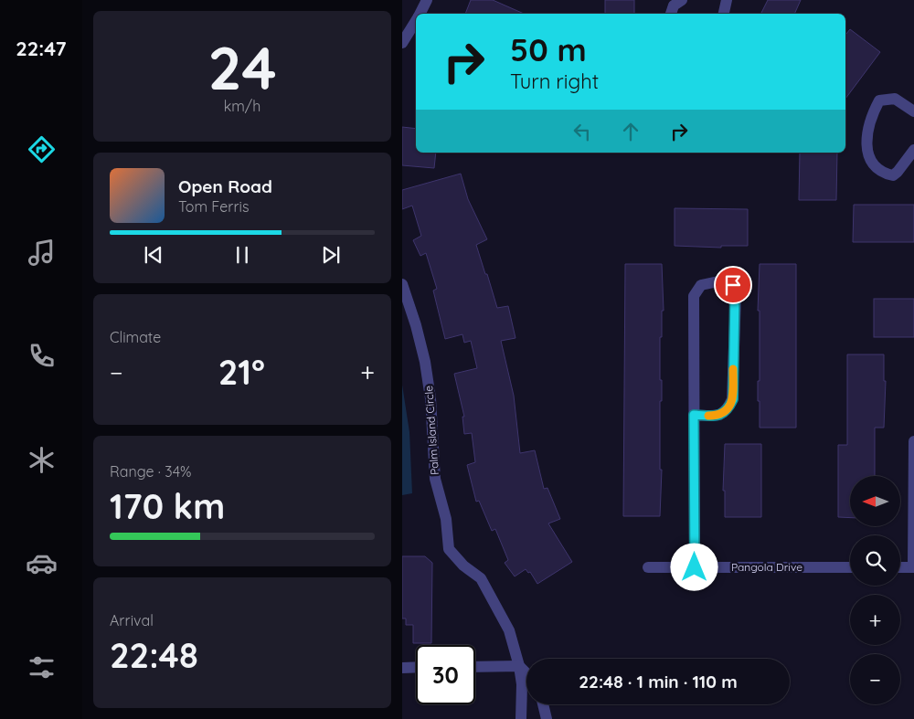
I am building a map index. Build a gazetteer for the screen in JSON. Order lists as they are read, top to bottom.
{
  "streets": {
    "street": ["Palm Island Circle", "Pangola Drive"]
  },
  "north": "left",
  "page": {
    "tabs": "22:47",
    "tile": [
      ["24", "km/h"],
      "Climate",
      ["Range · 34%", "170 km"],
      ["Arrival", "22:48"]
    ],
    "turn": ["50 m", "Turn right"],
    "song": ["Open Road", "Tom Ferris"],
    "heat": ["−", "21°", "+"],
    "map_buttons": ["+", "−"],
    "limit": "30",
    "trip": "22:48 · 1 min · 110 m"
  }
}
